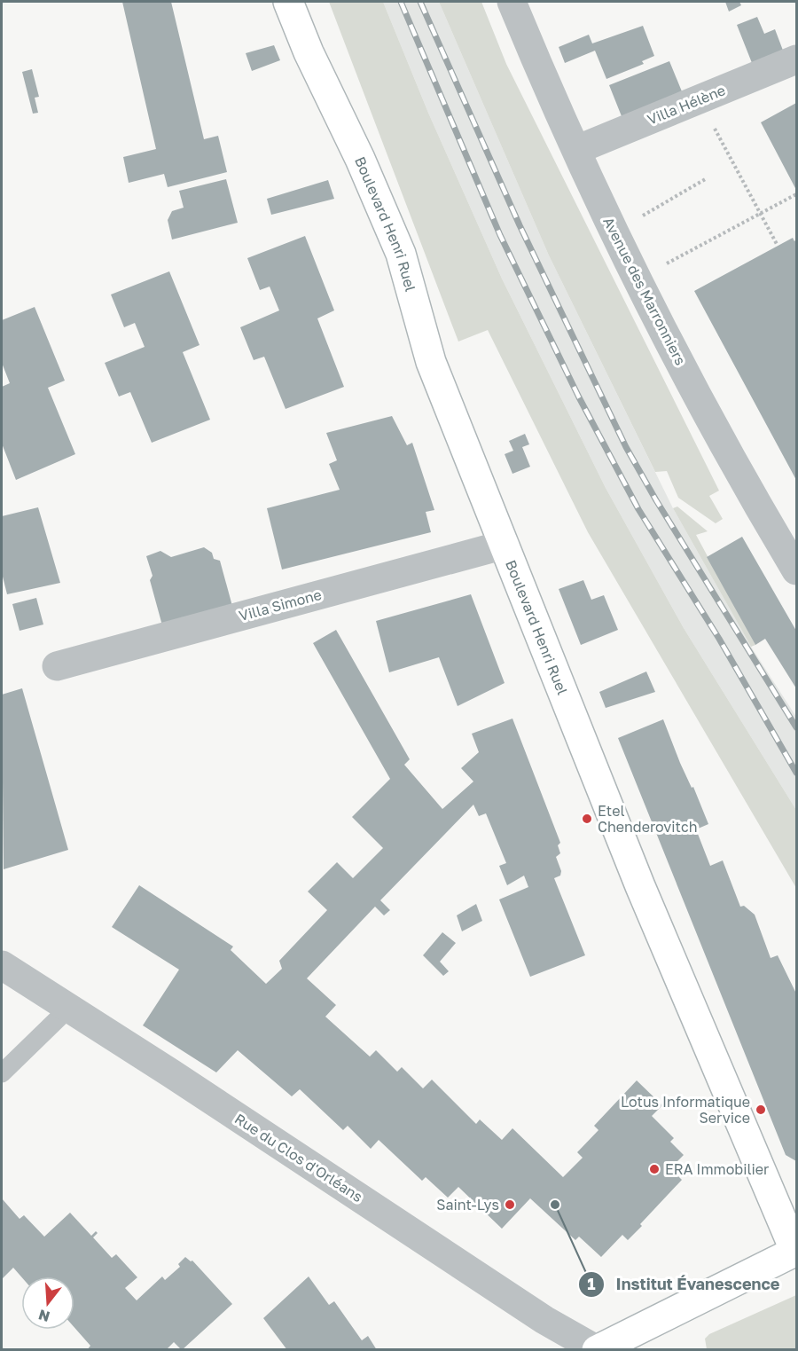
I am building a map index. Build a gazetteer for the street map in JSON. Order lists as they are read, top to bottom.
{
  "streets": {
    "street": [
      "Villa Hélène",
      "Boulevard Henri Ruel",
      "Avenue des Marronniers",
      "Villa Simone",
      "Rue du Clos d'Orléans"
    ]
  },
  "crossings": [
    ["Villa Hélène", "Avenue des Marronniers"],
    ["Boulevard Henri Ruel", "Villa Simone"]
  ],
  "places": [
    "Etel Chenderovitch",
    "Lotus Informatique Service",
    "ERA Immobilier",
    "Saint-Lys",
    "Institut Évanescence"
  ],
  "north": "bottom"
}
